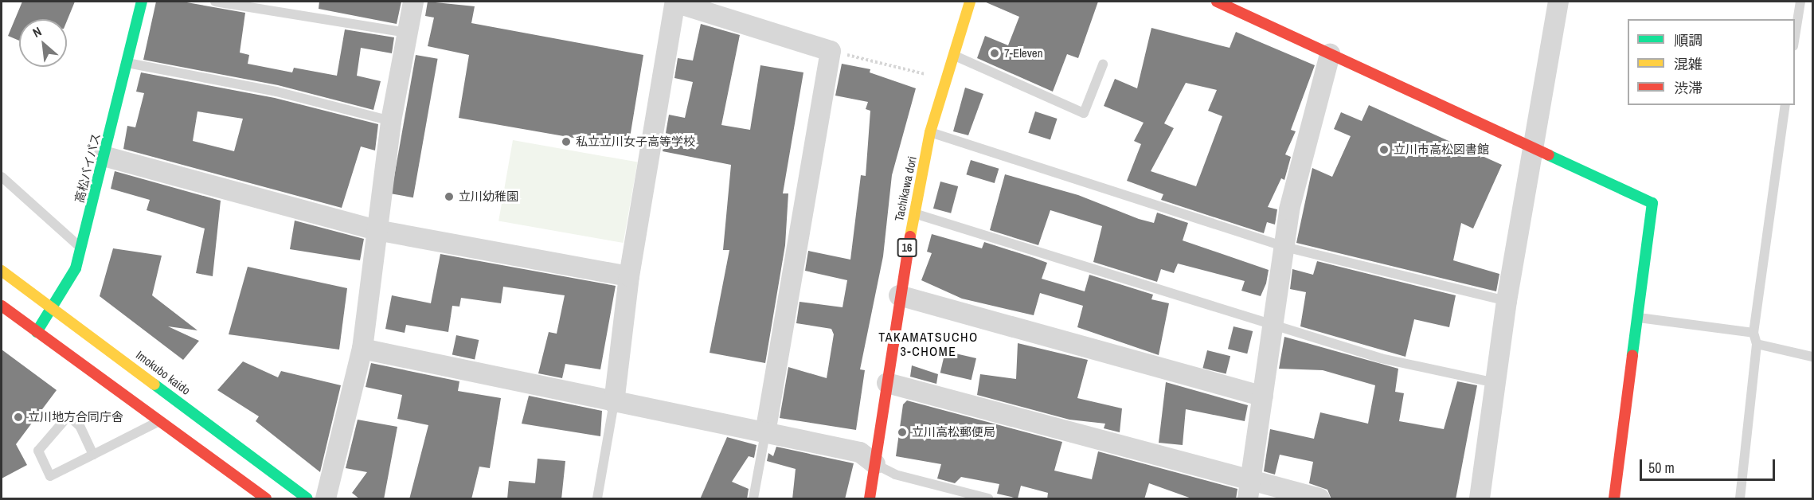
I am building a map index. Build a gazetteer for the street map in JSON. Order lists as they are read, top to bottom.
{
  "streets": {
    "street": [
      "高松バイパス",
      "Tachikawa dori",
      "16",
      "Imokubo kaido"
    ]
  },
  "crossings": [
    ["高松バイパス", "Imokubo kaido"]
  ],
  "districts": ["TAKAMATSUCHO 3-CHOME"],
  "places": [
    "7-Eleven",
    "私立立川女子高等学校",
    "立川市高松図書館",
    "立川幼稚園",
    "立川地方合同庁舎",
    "立川高松郵便局"
  ],
  "legend": ["順調", "混雑", "渋滞"],
  "scale_bar": "50 m",
  "north": "top left"
}
